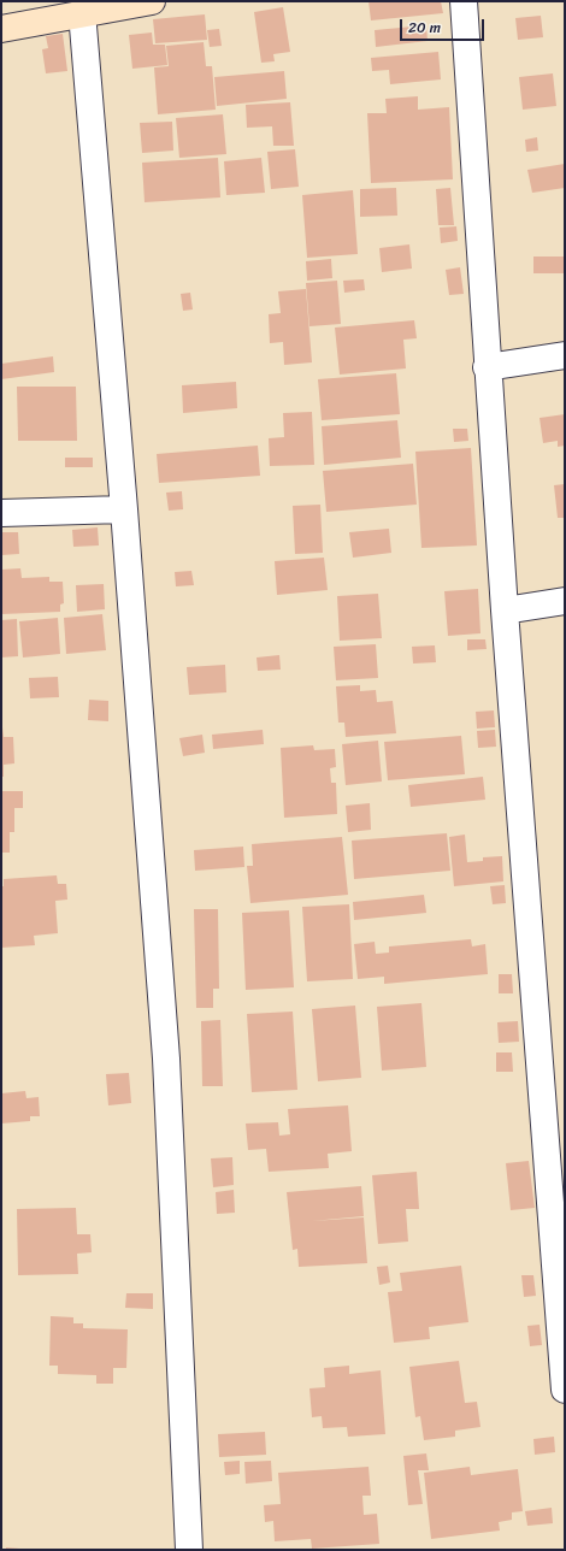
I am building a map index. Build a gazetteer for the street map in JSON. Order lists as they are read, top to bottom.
{
  "scale_bar": "20 m"
}
